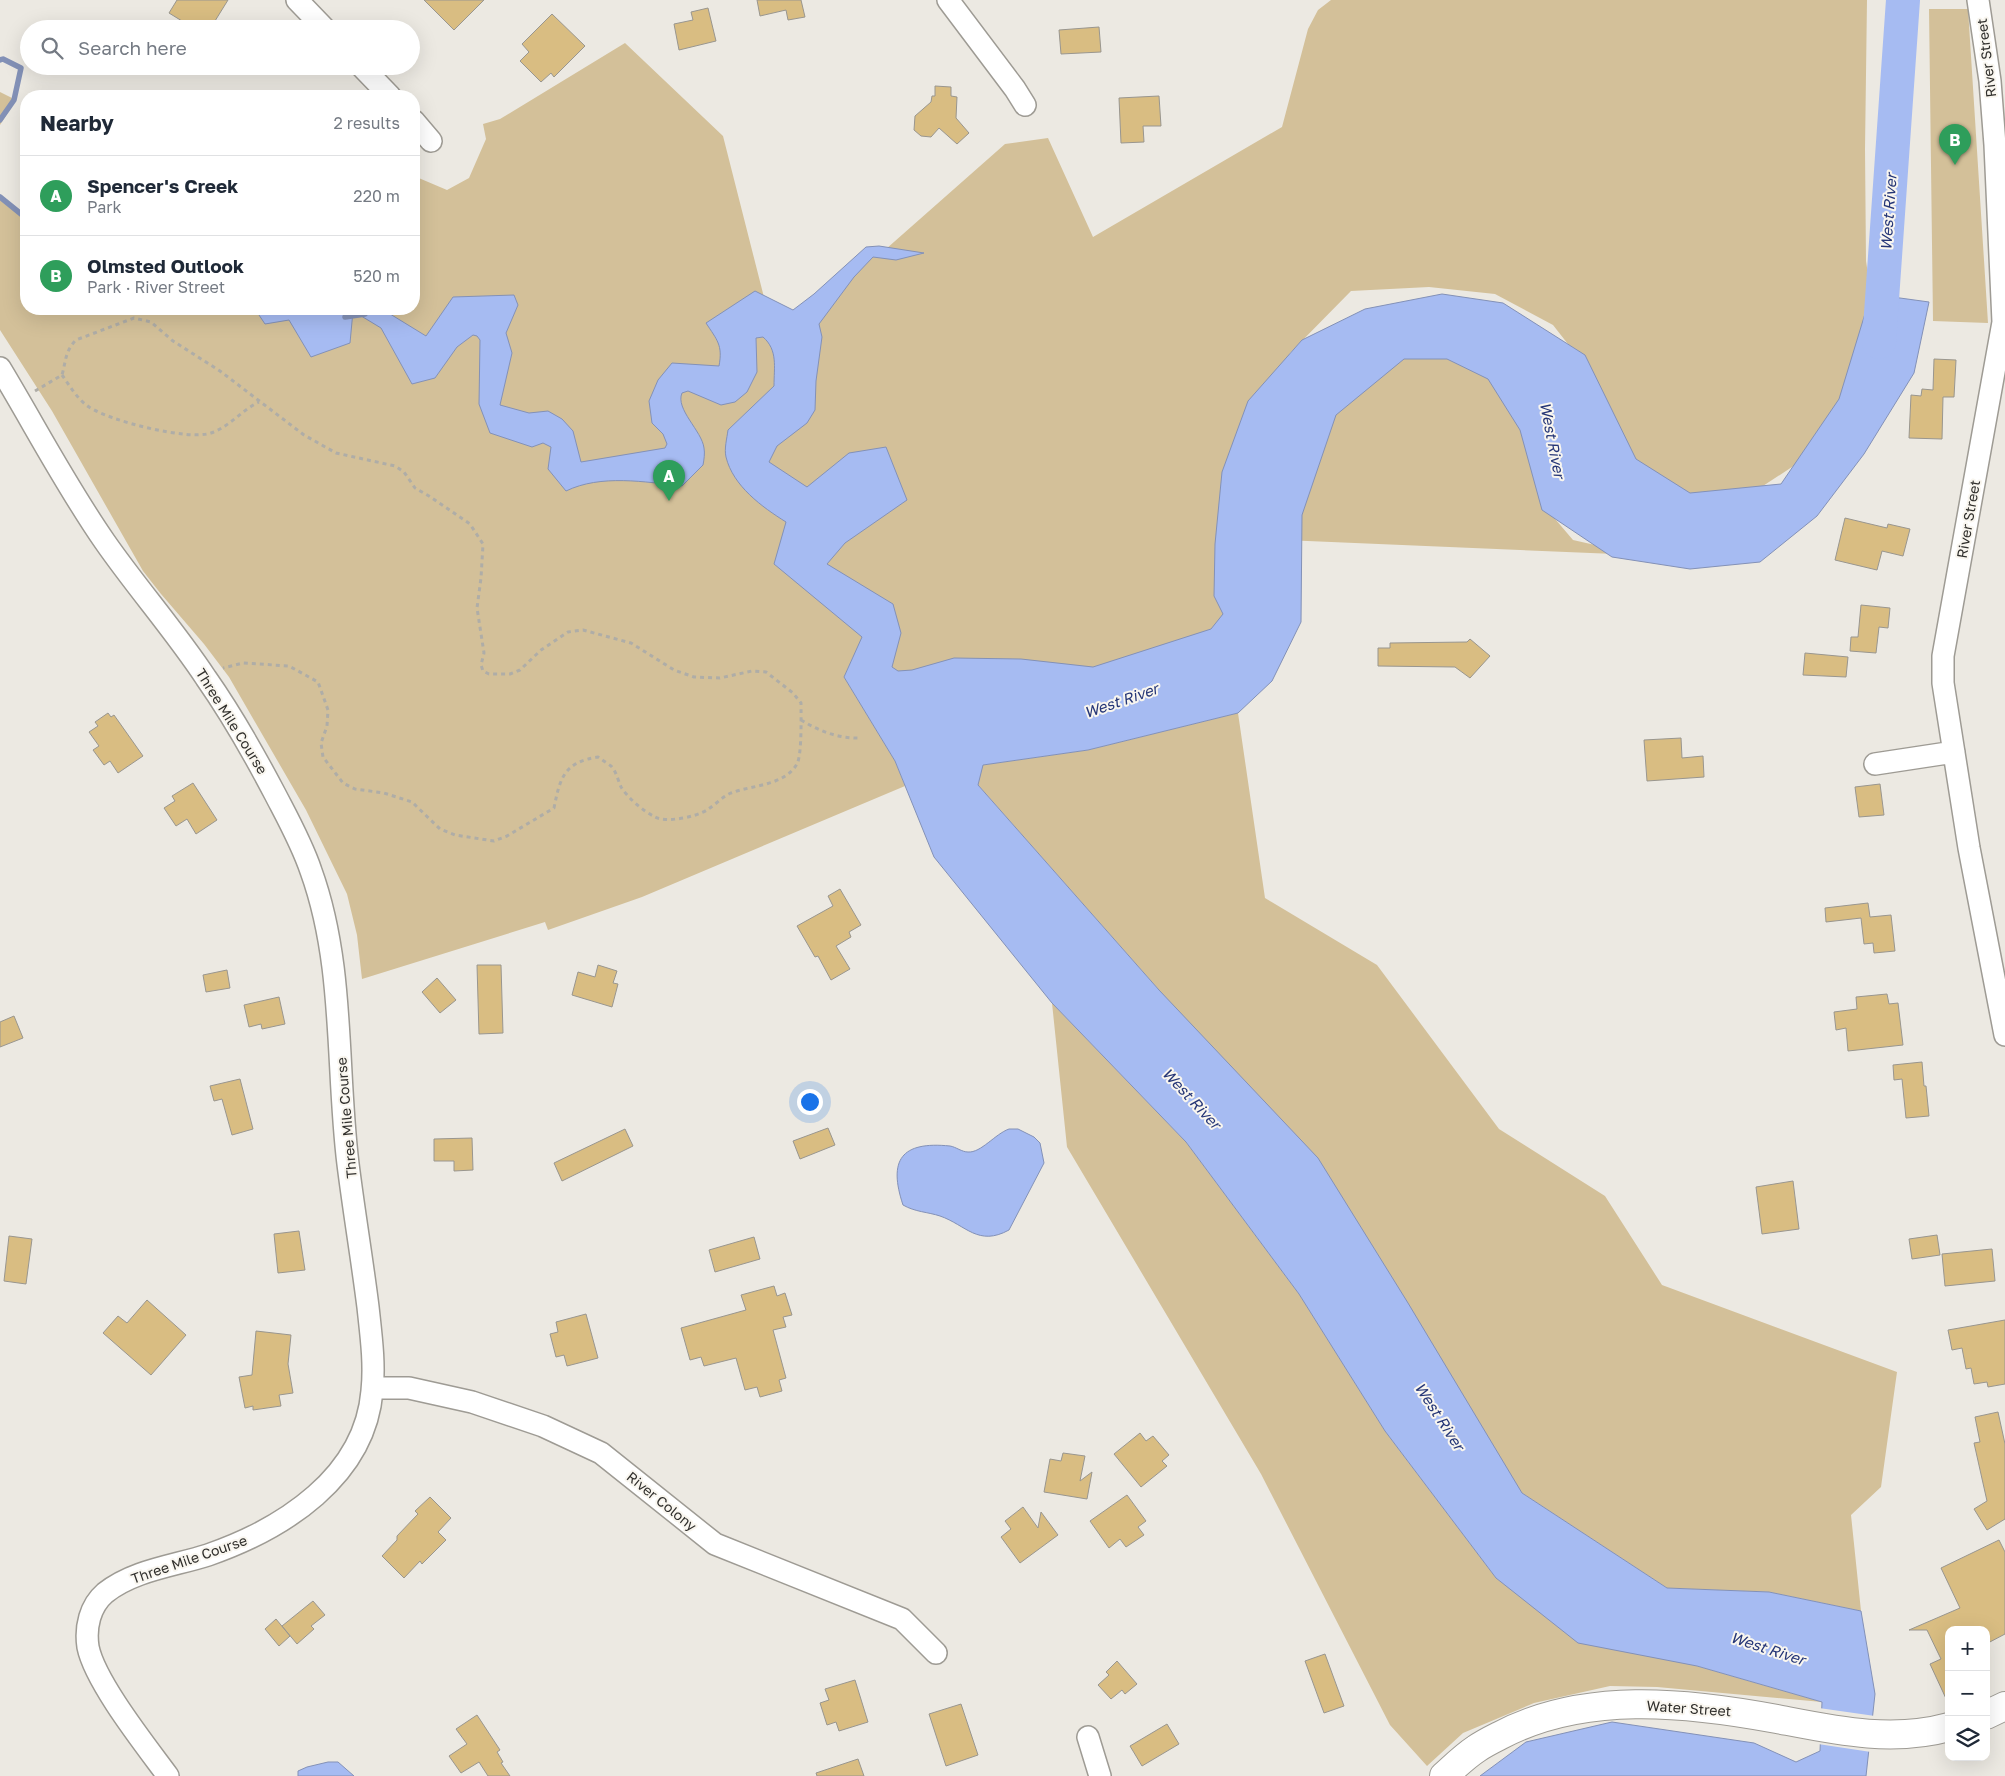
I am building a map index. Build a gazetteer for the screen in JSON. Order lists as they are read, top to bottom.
{
  "streets": {
    "main road": ["Water Street"],
    "street": ["River Street", "Three Mile Course", "River Colony"]
  },
  "crossings": [
    ["Three Mile Course", "River Colony"]
  ],
  "water": ["West River"],
  "page": {
    "search": "Search here",
    "heading": ["Nearby", "2 results"],
    "pins": ["B", "A"],
    "list": [
      {
        "mark": "A",
        "name": "Spencer's Creek",
        "note": "Park",
        "value": "220 m"
      },
      {
        "mark": "B",
        "name": "Olmsted Outlook",
        "note": "Park · River Street",
        "value": "520 m"
      }
    ],
    "map_buttons": ["+", "−"]
  }
}
